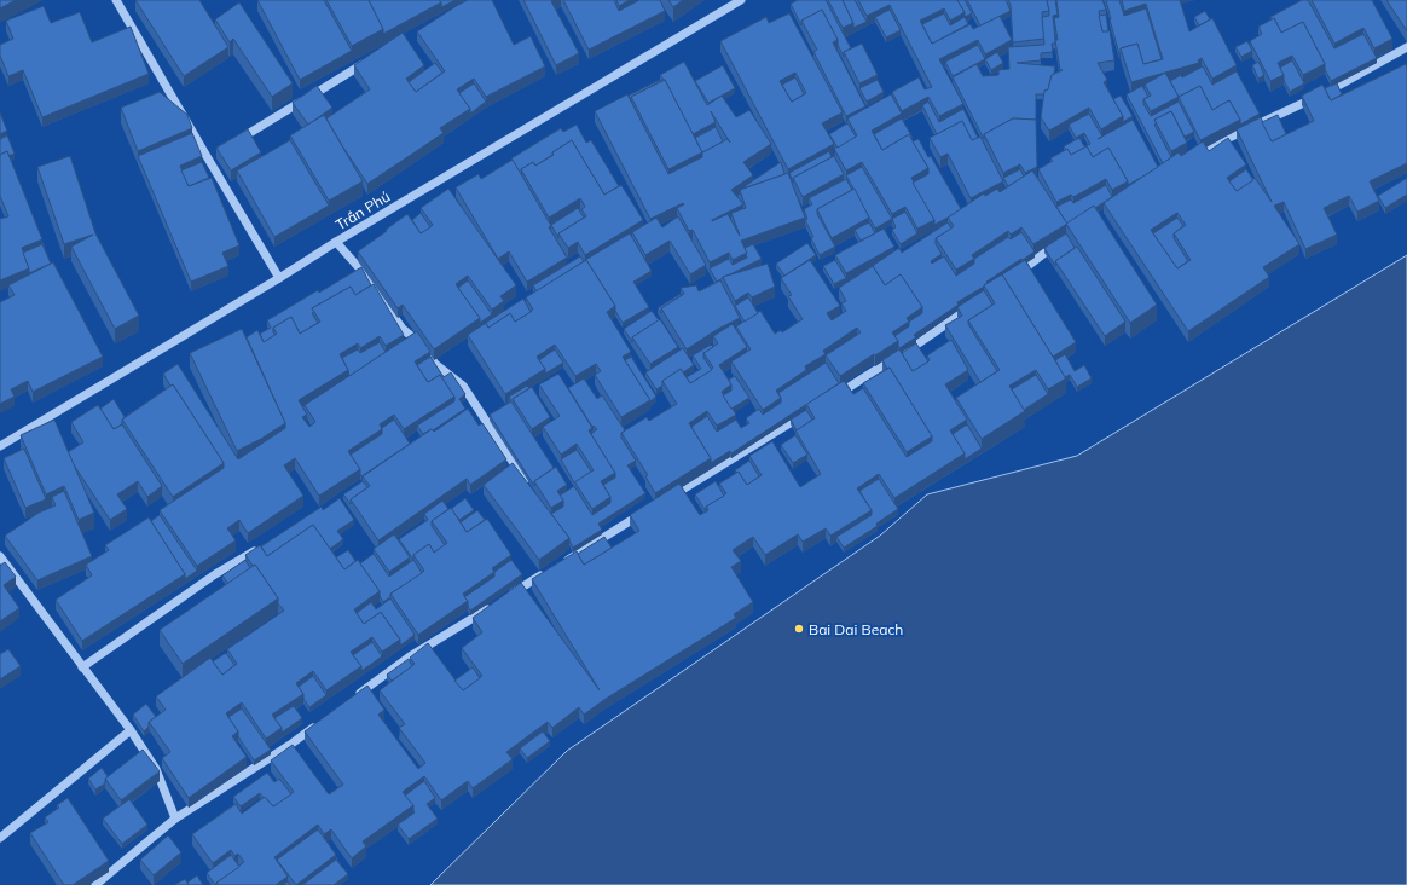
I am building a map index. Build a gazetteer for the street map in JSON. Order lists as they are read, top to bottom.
{
  "streets": {
    "street": ["Trần Phú"]
  },
  "places": ["Bai Dai Beach"]
}
